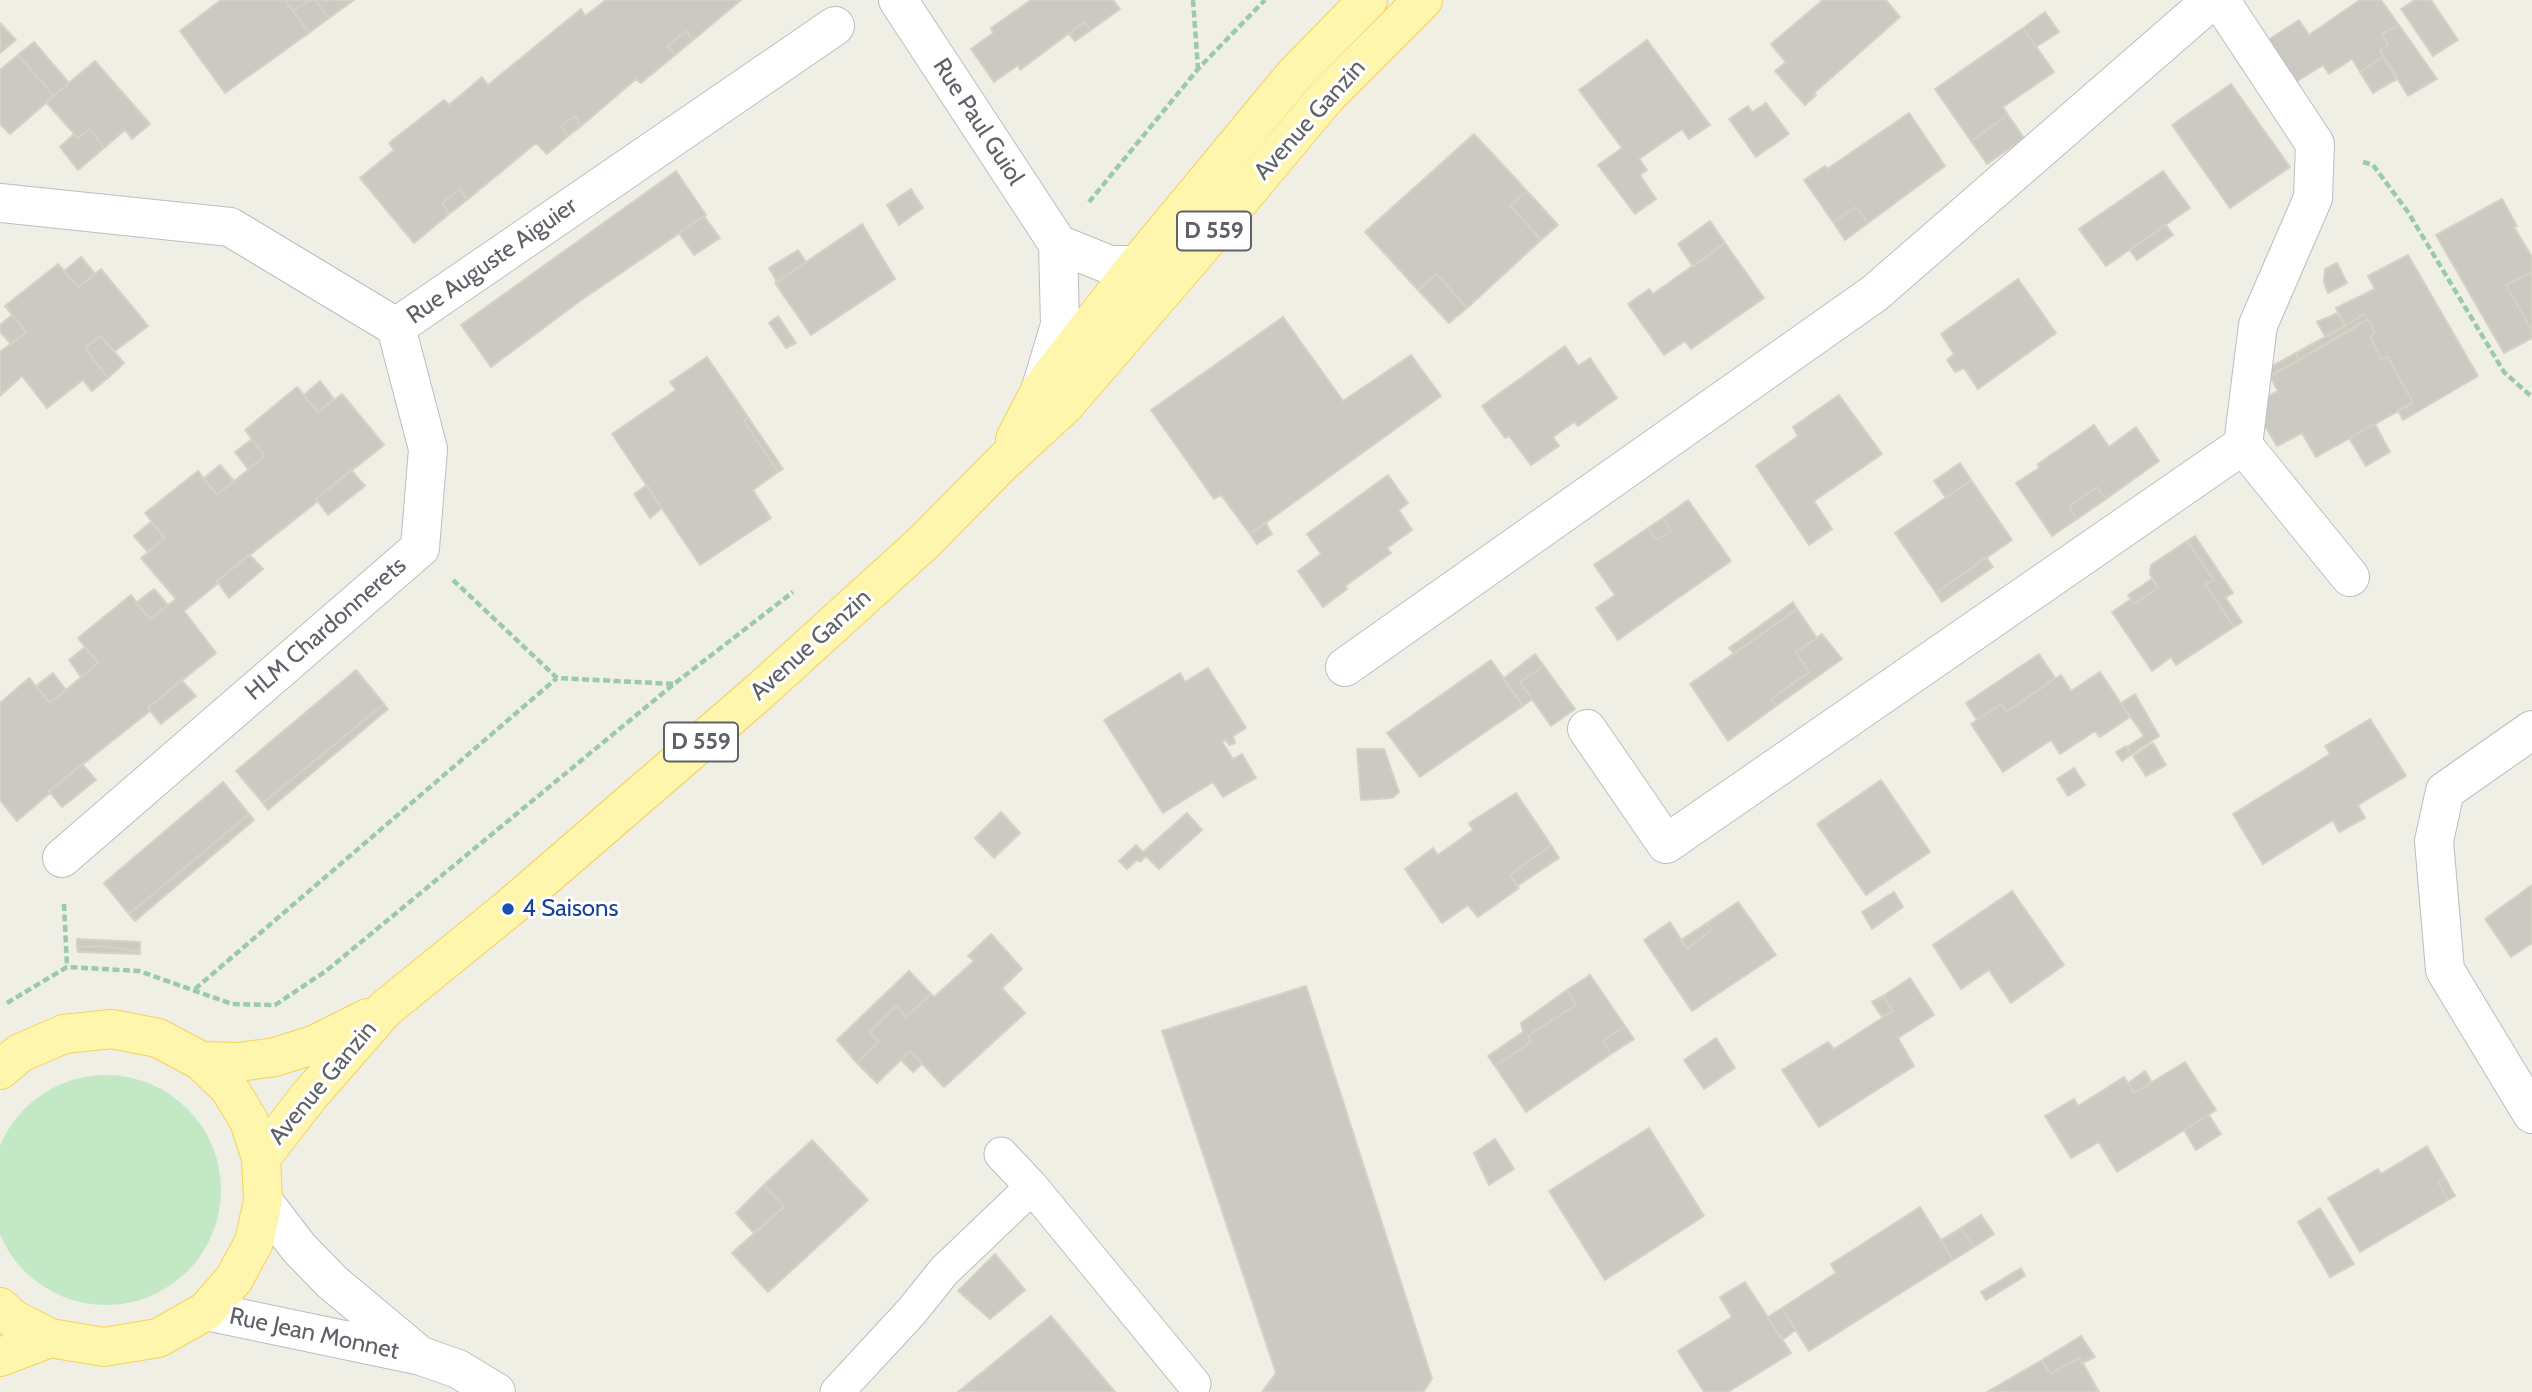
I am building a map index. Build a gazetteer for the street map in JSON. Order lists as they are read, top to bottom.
{
  "streets": {
    "main road": ["Avenue Ganzin", "D 559"],
    "street": [
      "Rue Paul Guiol",
      "Rue Auguste Aiguier",
      "HLM Chardonnerets",
      "Rue Jean Monnet"
    ]
  },
  "crossings": [
    ["Rue Auguste Aiguier", "HLM Chardonnerets"]
  ],
  "places": ["4 Saisons"]
}
